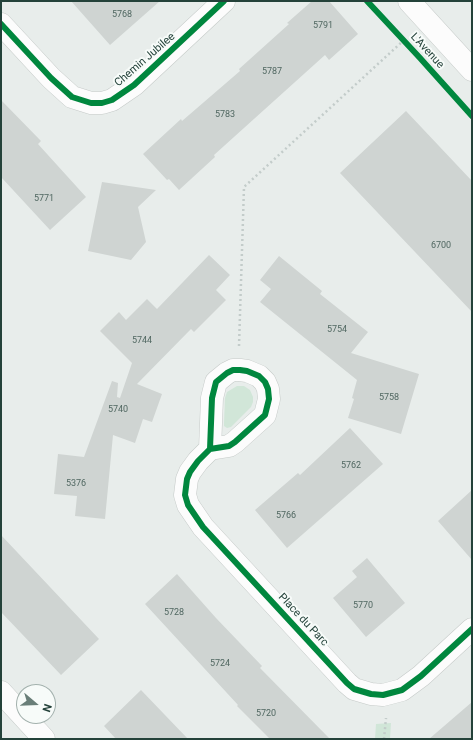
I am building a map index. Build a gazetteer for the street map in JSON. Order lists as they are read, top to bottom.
{
  "streets": {
    "street": ["L'Avenue", "Chemin Jubilee", "Place du Parc"]
  },
  "house_numbers": [
    "5768",
    "5791",
    "5787",
    "5783",
    "5771",
    "6700",
    "5754",
    "5744",
    "5758",
    "5740",
    "5762",
    "5376",
    "5766",
    "5770",
    "5728",
    "5724",
    "5720"
  ],
  "north": "right"
}
